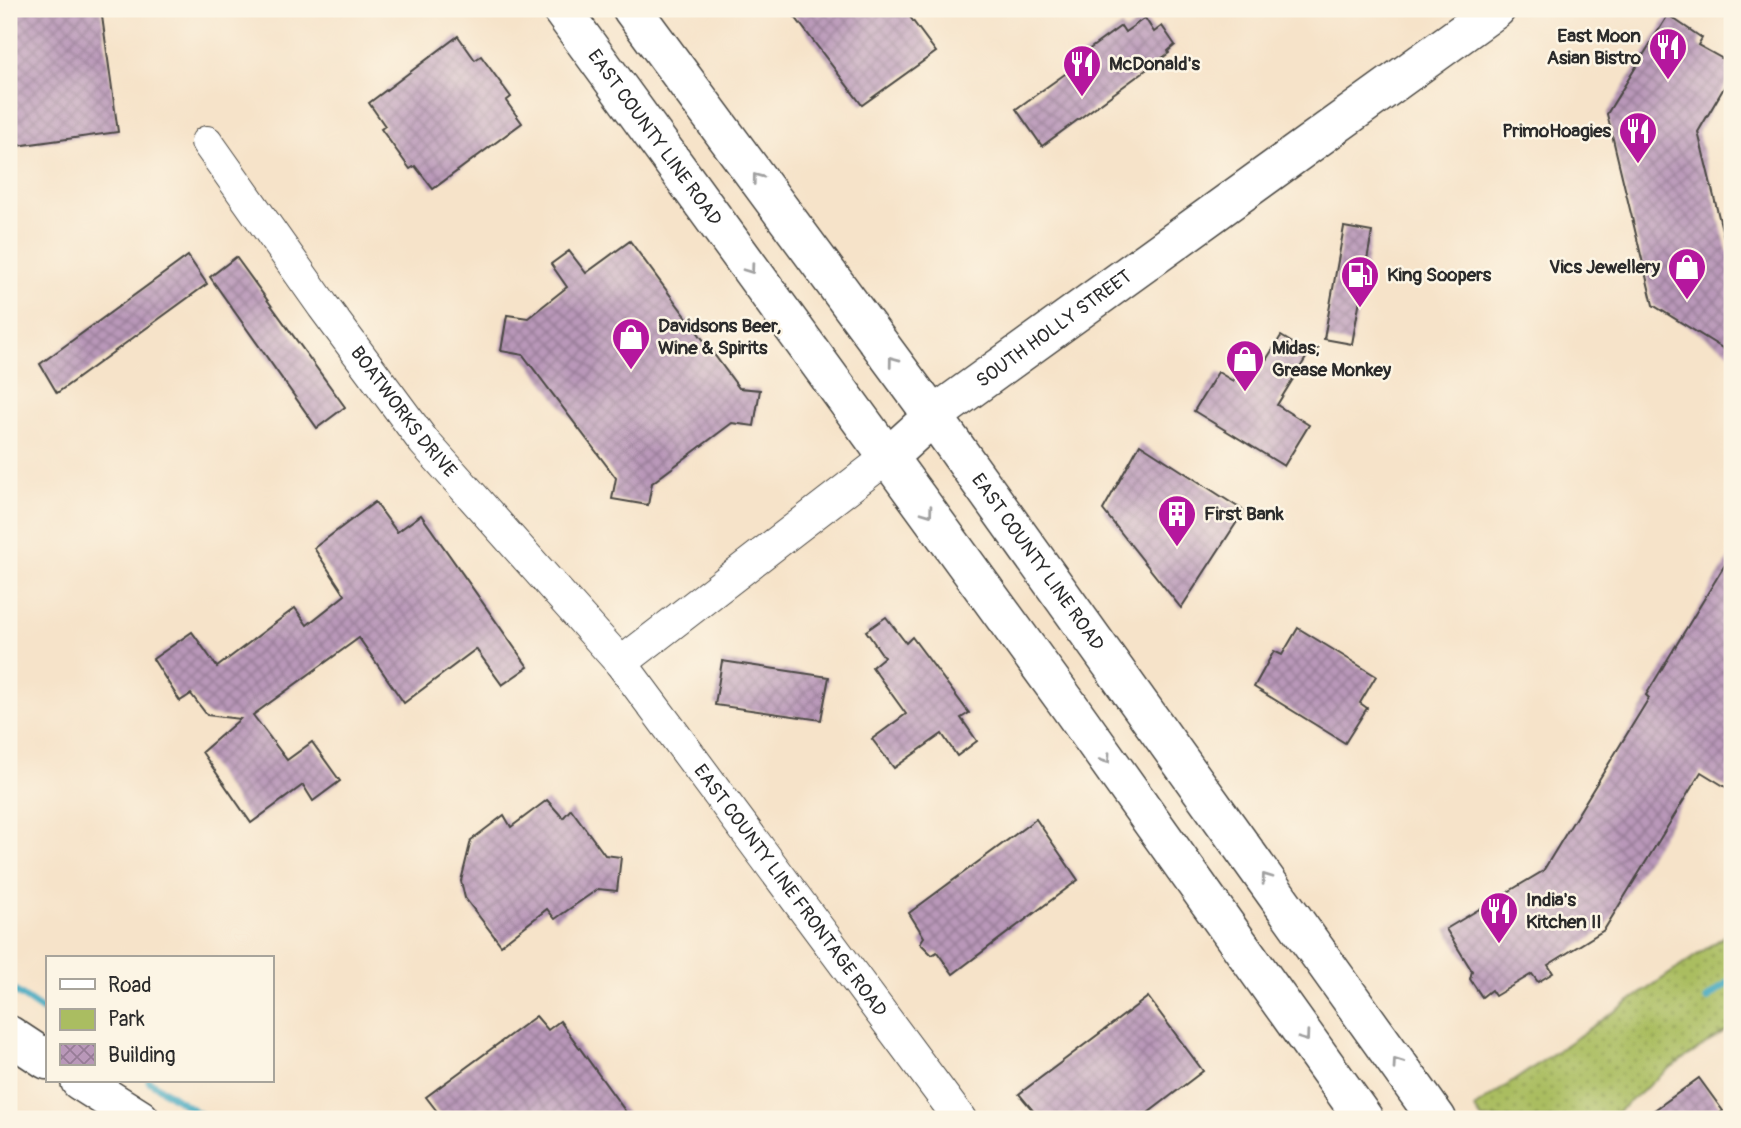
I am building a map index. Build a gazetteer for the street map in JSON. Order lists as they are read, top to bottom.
{
  "streets": {
    "main road": ["EAST COUNTY LINE ROAD", "SOUTH HOLLY STREET"],
    "street": ["BOATWORKS DRIVE", "EAST COUNTY LINE FRONTAGE ROAD"]
  },
  "crossings": [
    ["EAST COUNTY LINE ROAD", "SOUTH HOLLY STREET"],
    ["SOUTH HOLLY STREET", "BOATWORKS DRIVE"],
    ["SOUTH HOLLY STREET", "EAST COUNTY LINE FRONTAGE ROAD"],
    ["BOATWORKS DRIVE", "EAST COUNTY LINE FRONTAGE ROAD"]
  ],
  "places": {
    "restaurant": [
      "East Moon Asian Bistro",
      "McDonald's",
      "PrimoHoagies",
      "India's Kitchen II"
    ],
    "shop": ["Vics Jewellery", "Davidsons Beer, Wine & Spirits", "Midas; Grease Monkey"],
    "fuel station": ["King Soopers"],
    "building": ["First Bank"]
  },
  "legend": ["Road", "Park", "Building"]
}
